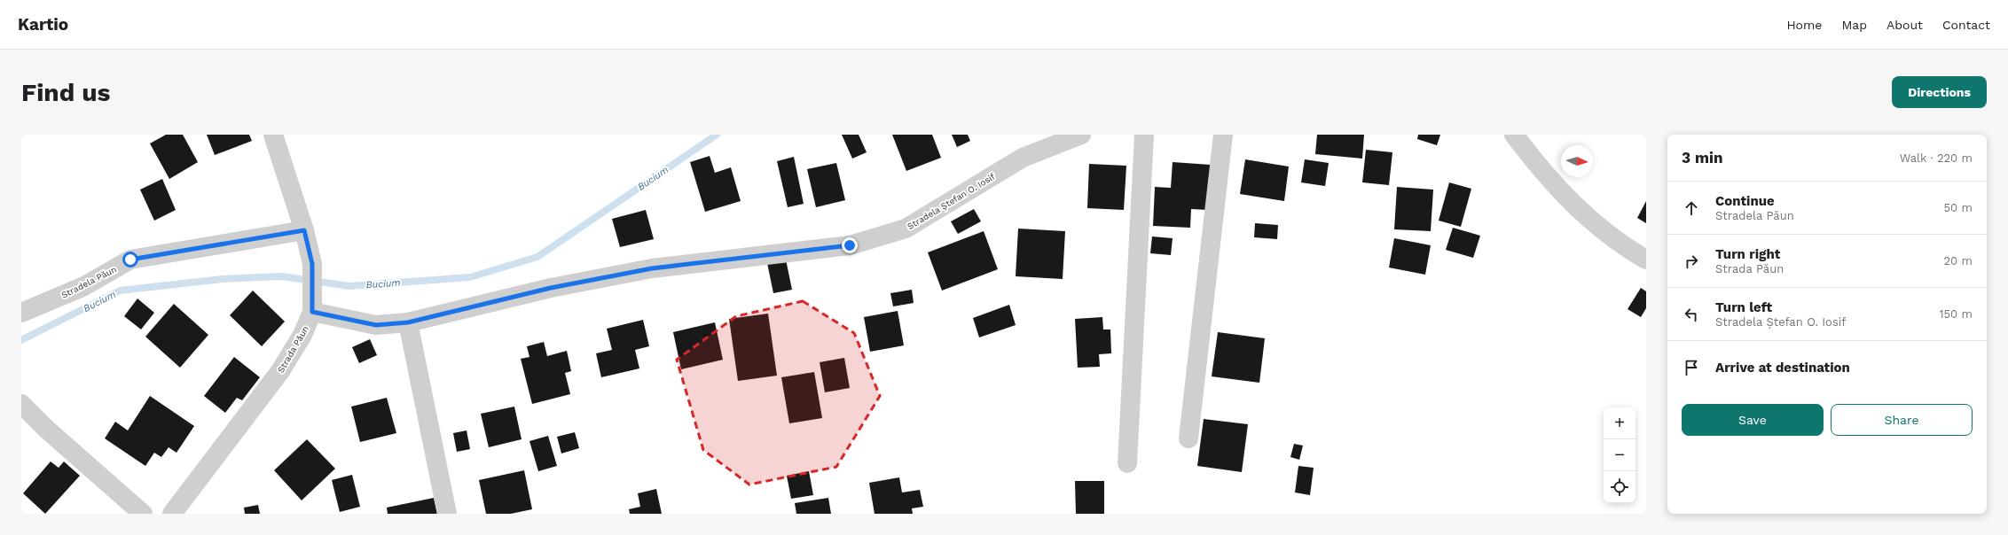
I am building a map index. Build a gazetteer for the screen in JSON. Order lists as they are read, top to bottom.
{
  "streets": {
    "street": ["Stradela Ștefan O. Iosif", "Stradela Păun", "Strada Păun"]
  },
  "crossings": [
    ["Stradela Ștefan O. Iosif", "Strada Păun"],
    ["Stradela Păun", "Strada Păun"]
  ],
  "water": ["Bucium"],
  "north": "right",
  "page": {
    "header": "Kartio",
    "nav": [
      "Home",
      "Map",
      "About",
      "Contact"
    ],
    "buttons": [
      "Directions",
      ["Save", "Share"]
    ],
    "title": "Find us",
    "heading": ["3 min", "Walk · 220 m"],
    "list": [
      ["Continue", "Stradela Păun", "50 m"],
      ["Turn right", "Strada Păun", "20 m"],
      ["Turn left", "Stradela Ștefan O. Iosif", "150 m"],
      "Arrive at destination"
    ],
    "map_buttons": ["+", "−"]
  }
}
